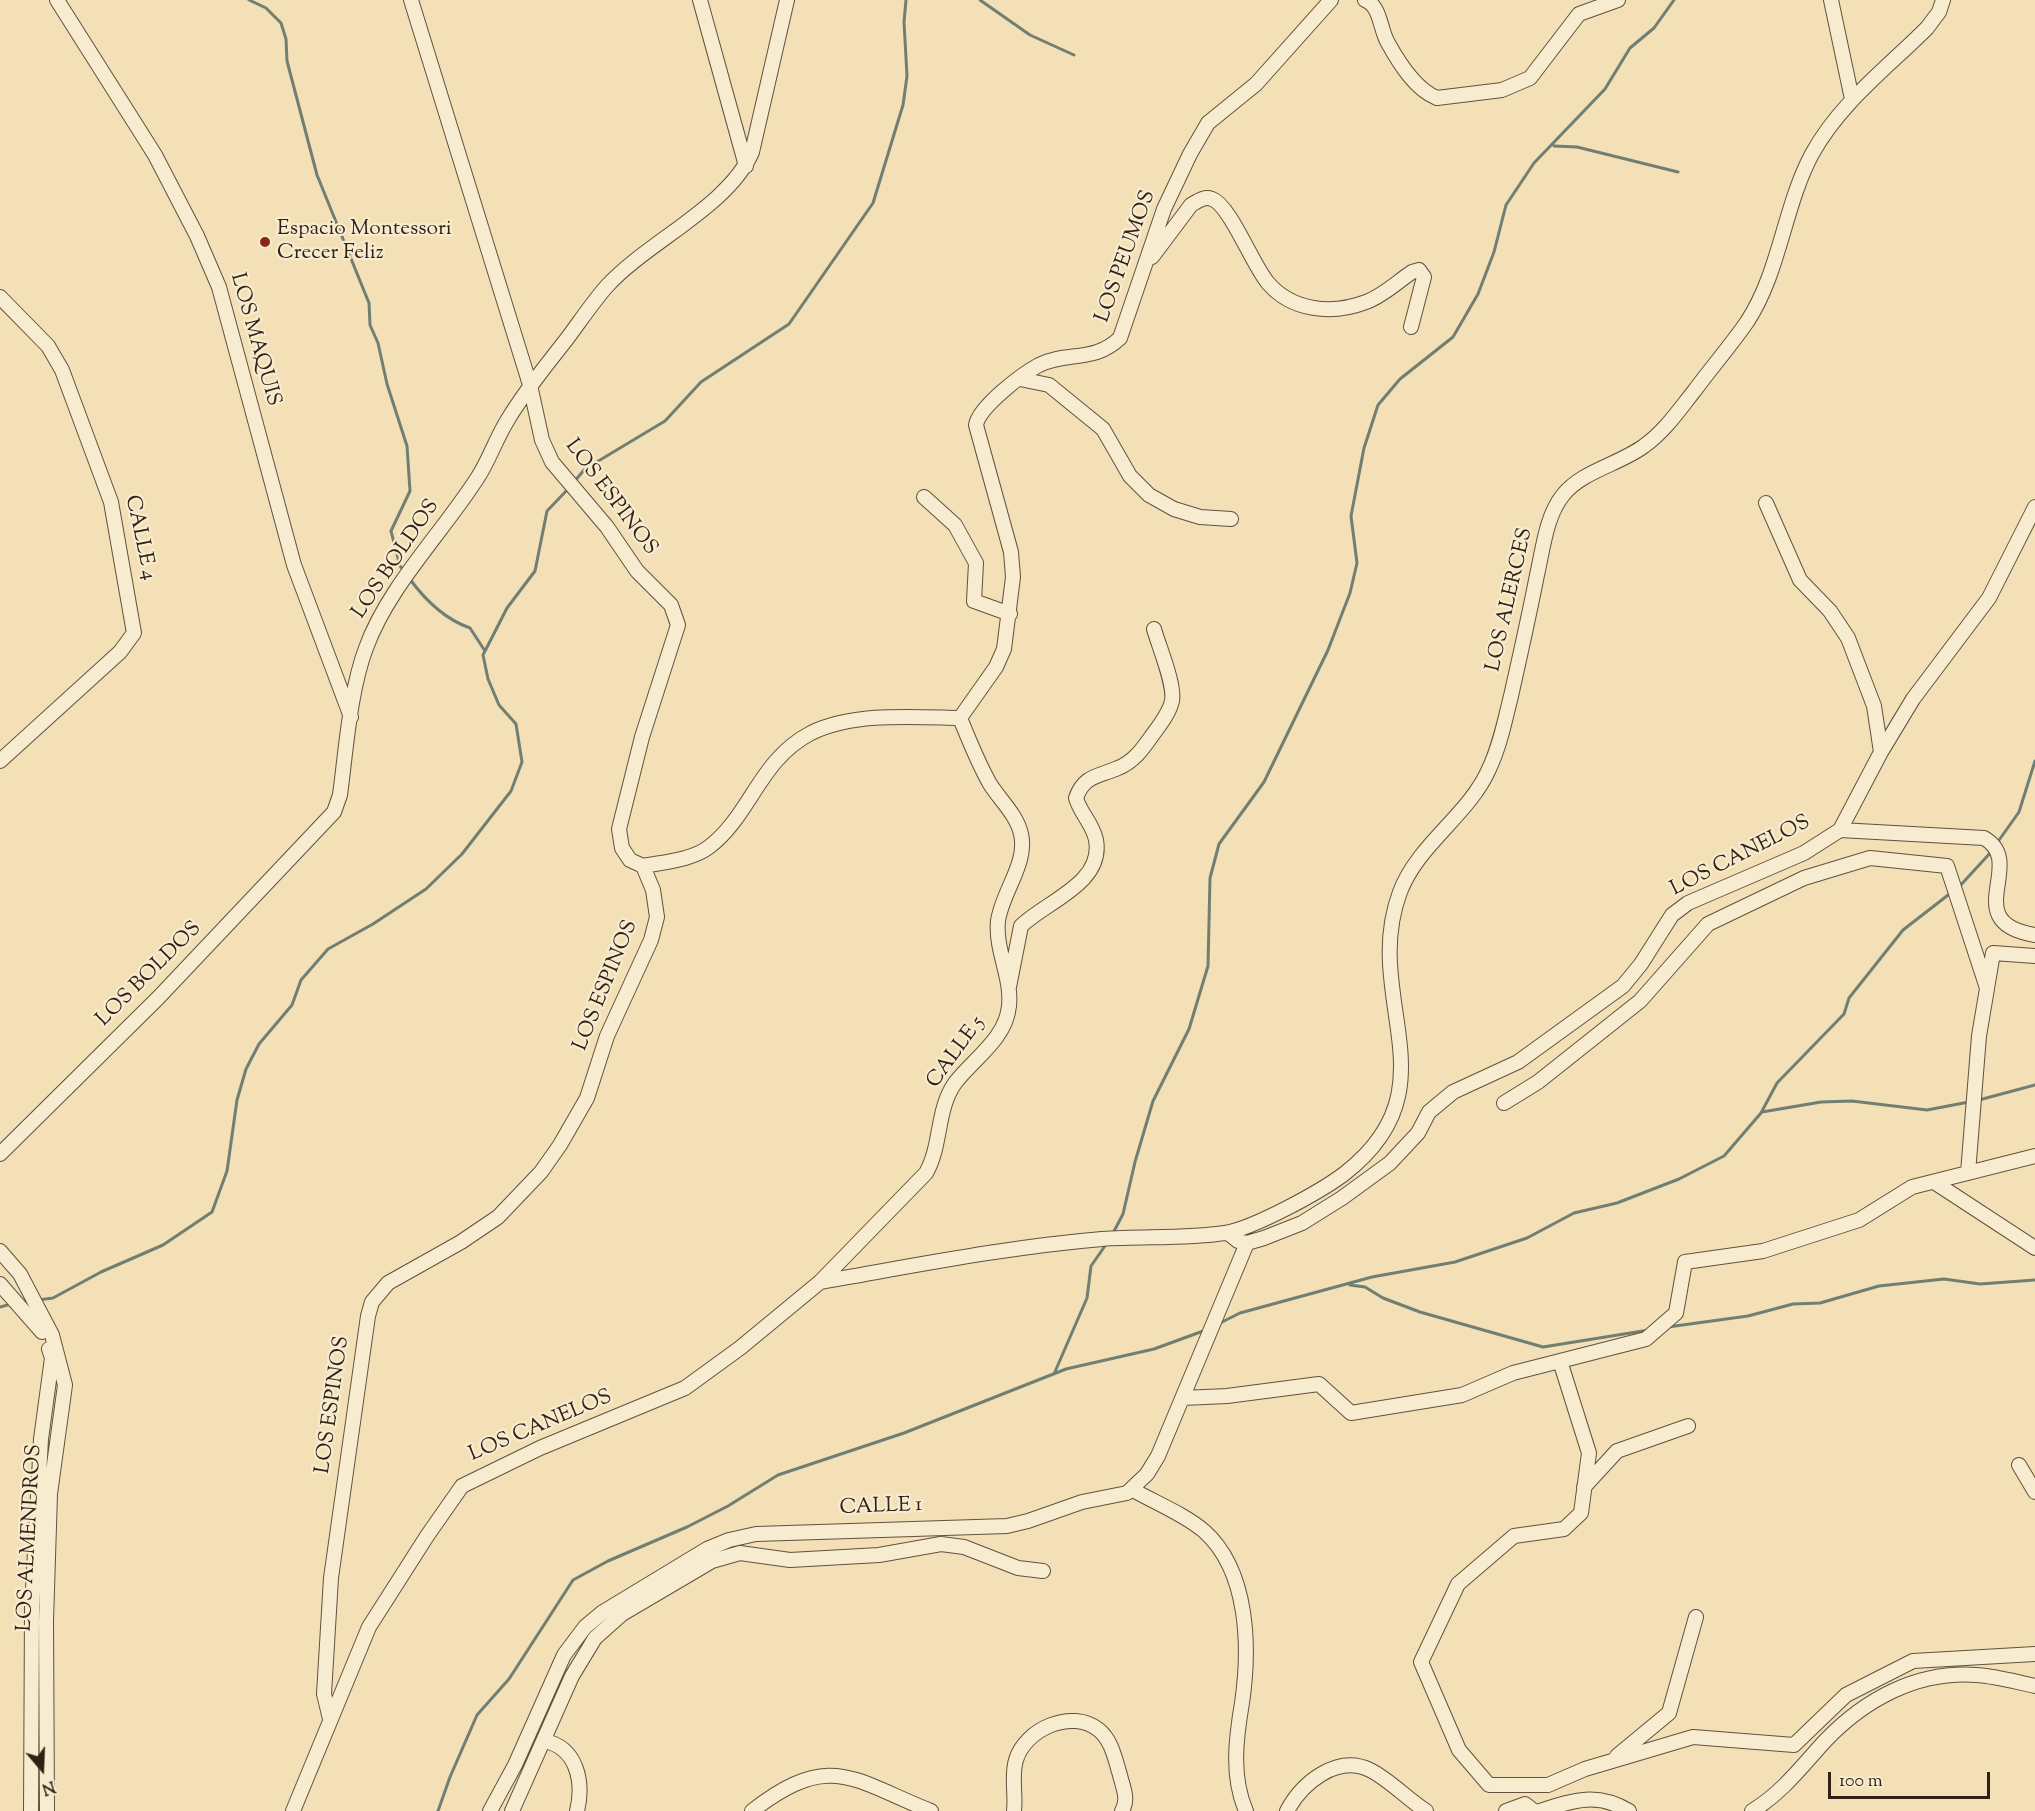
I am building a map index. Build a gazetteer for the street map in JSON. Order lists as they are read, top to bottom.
{
  "streets": {
    "street": [
      "LOS PEUMOS",
      "LOS MAQUIS",
      "LOS ESPINOS",
      "CALLE 4",
      "LOS BOLDOS",
      "LOS ALERCES",
      "LOS CANELOS",
      "CALLE 5",
      "CALLE 1",
      "LOS ALMENDROS"
    ]
  },
  "crossings": [
    ["LOS PEUMOS", "CALLE 5"],
    ["LOS MAQUIS", "LOS BOLDOS"],
    ["LOS ESPINOS", "LOS BOLDOS"],
    ["LOS ESPINOS", "LOS CANELOS"],
    ["LOS CANELOS", "CALLE 5"]
  ],
  "places": ["Espacio Montessori Crecer Feliz"],
  "scale_bar": "100 m",
  "north": "bottom"
}
